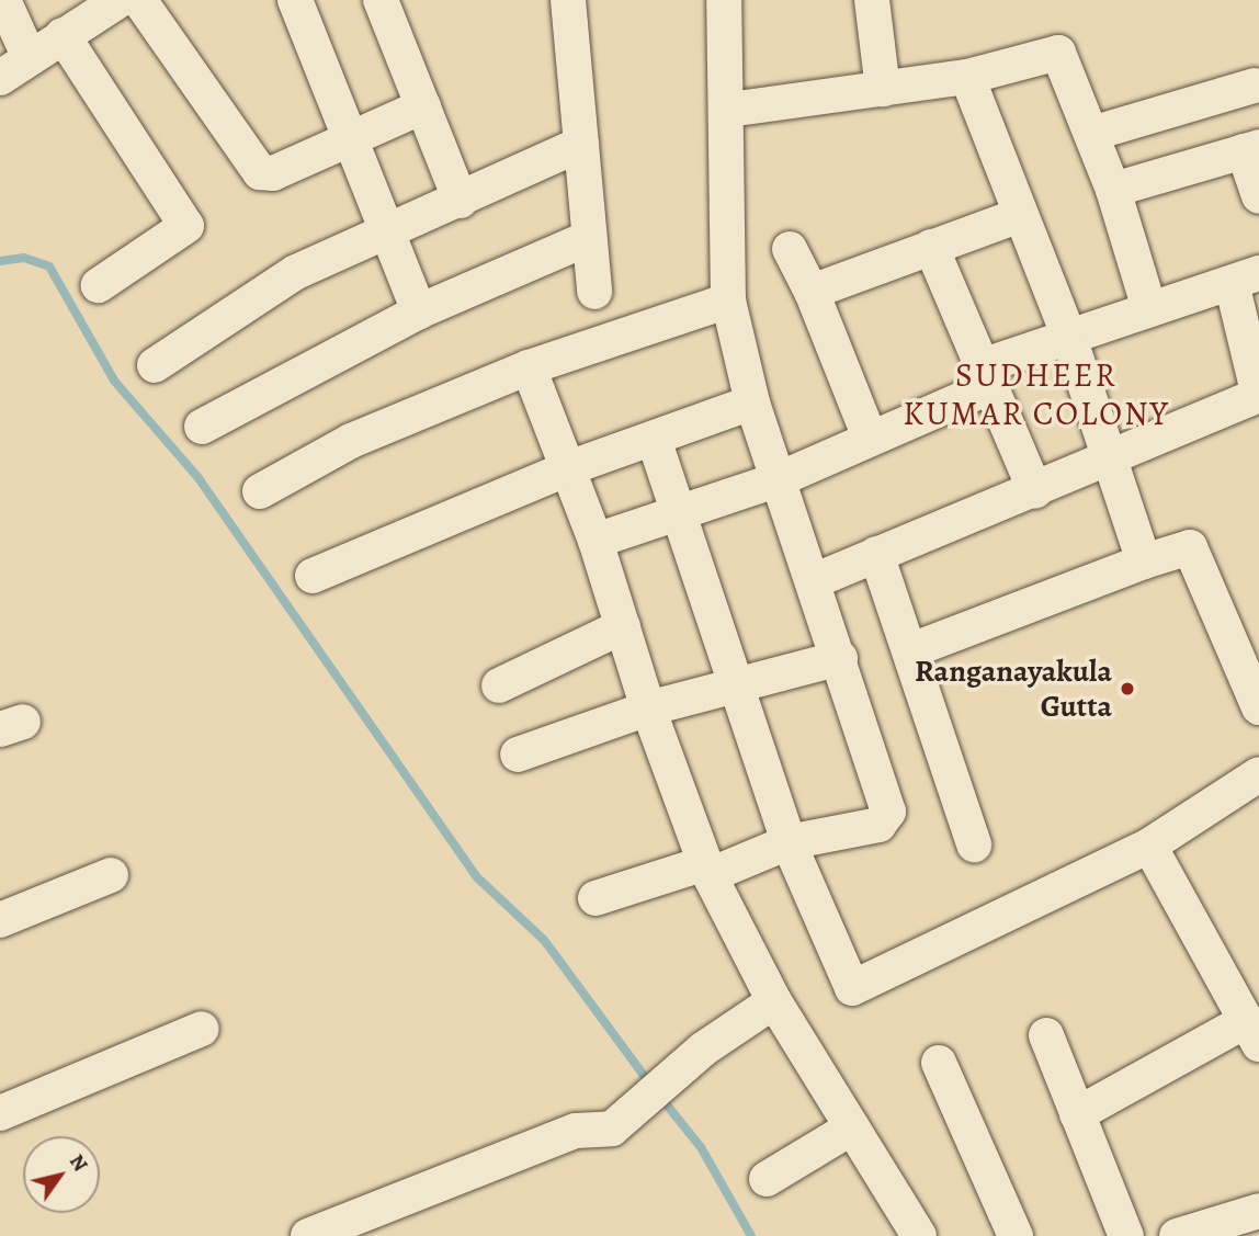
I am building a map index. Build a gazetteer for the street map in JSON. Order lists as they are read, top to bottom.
{
  "districts": ["SUDHEER KUMAR COLONY"],
  "places": ["Ranganayakula Gutta"],
  "north": "top right"
}
